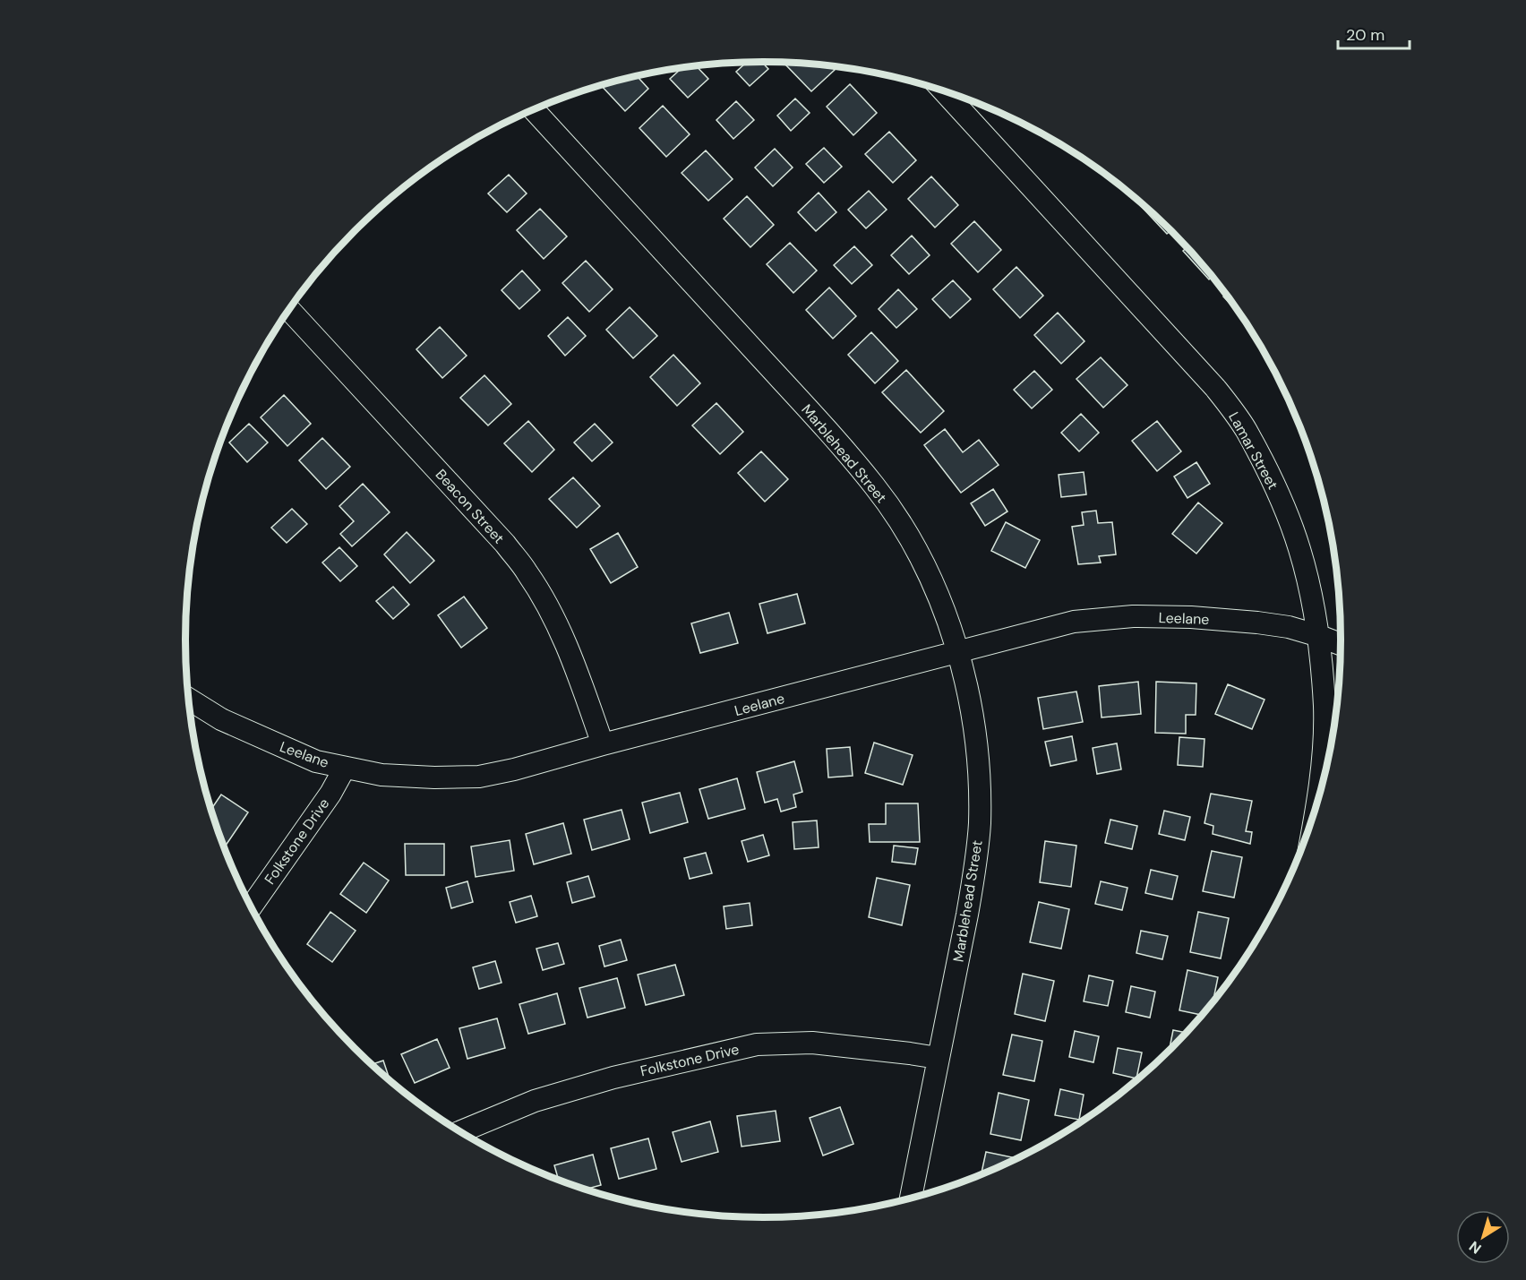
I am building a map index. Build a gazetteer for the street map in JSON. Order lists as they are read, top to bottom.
{
  "streets": {
    "street": [
      "Lamar Street",
      "Marblehead Street",
      "Beacon Street",
      "Leelane",
      "Folkstone Drive"
    ]
  },
  "crossings": [
    ["Lamar Street", "Leelane"],
    ["Marblehead Street", "Leelane"],
    ["Marblehead Street", "Folkstone Drive"],
    ["Beacon Street", "Leelane"],
    ["Leelane", "Folkstone Drive"]
  ],
  "scale_bar": "20 m",
  "north": "bottom left"
}
